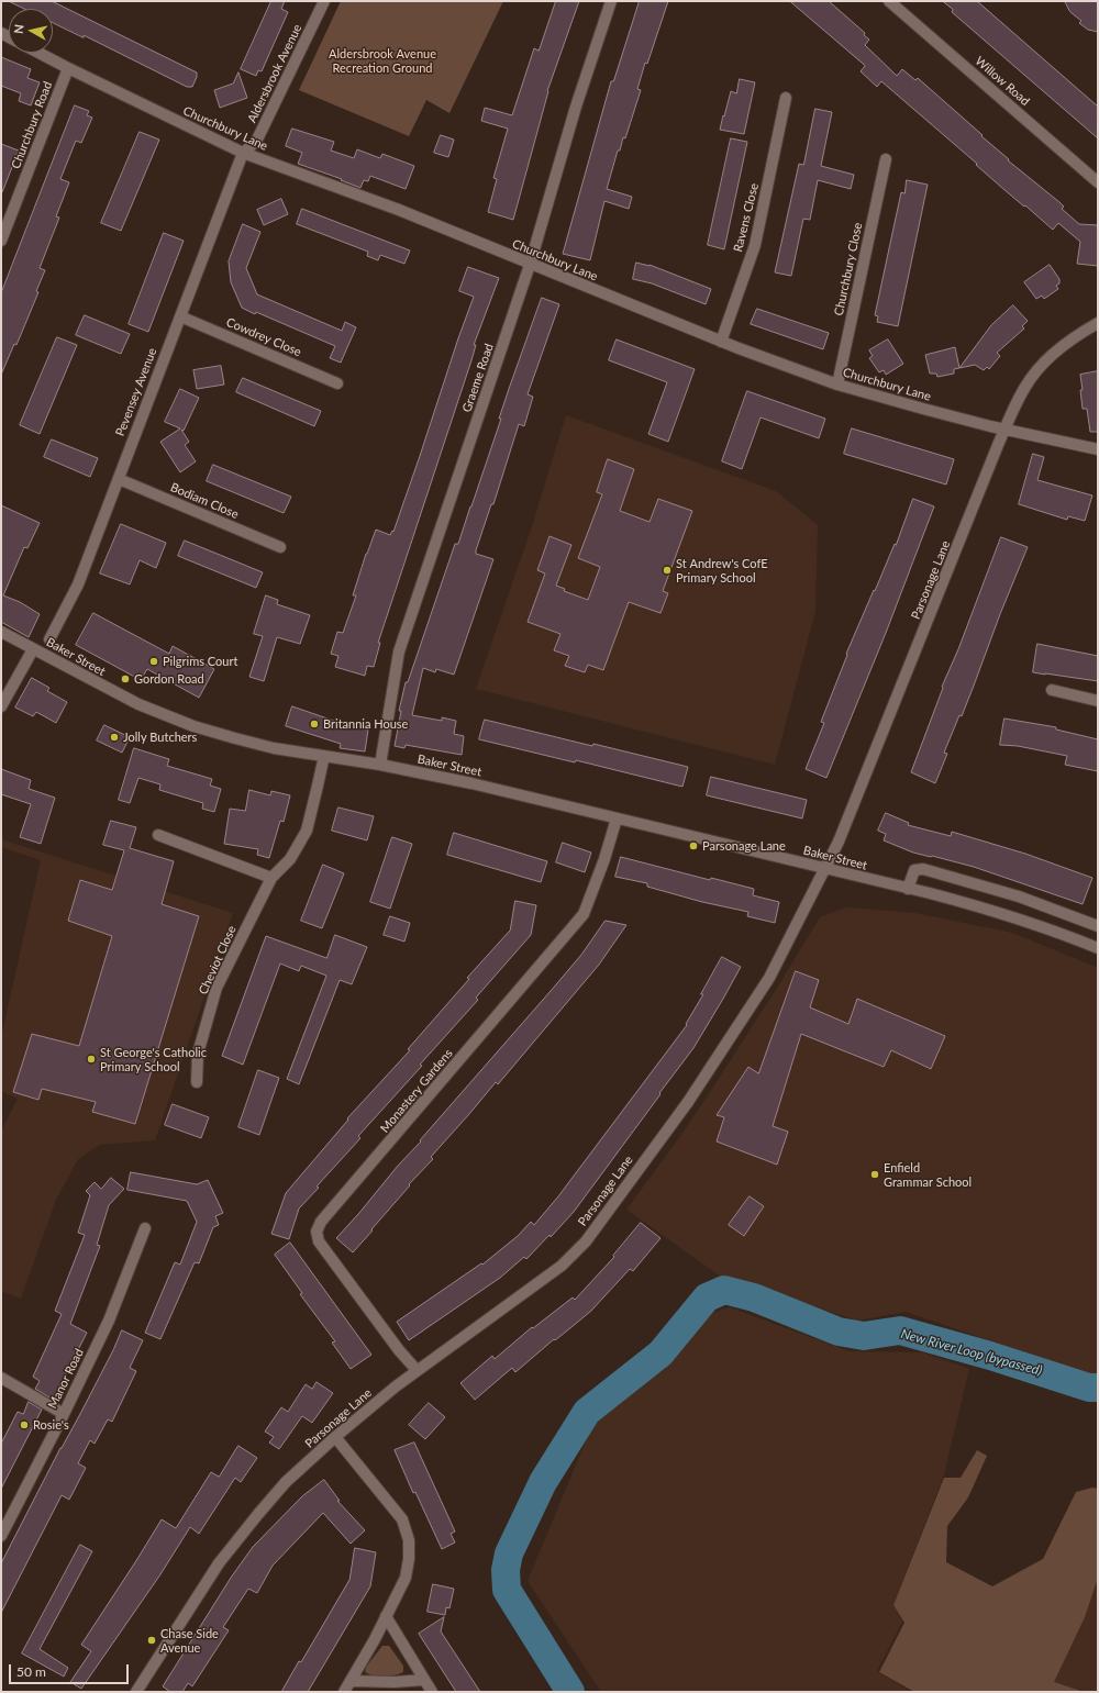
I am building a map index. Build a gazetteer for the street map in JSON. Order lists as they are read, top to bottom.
{
  "streets": {
    "street": [
      "Aldersbrook Avenue",
      "Willow Road",
      "Churchbury Road",
      "Churchbury Lane",
      "Ravens Close",
      "Churchbury Close",
      "Cowdrey Close",
      "Graeme Road",
      "Pevensey Avenue",
      "Bodiam Close",
      "Parsonage Lane",
      "Baker Street",
      "Cheviot Close",
      "Monastery Gardens",
      "Manor Road"
    ]
  },
  "crossings": [
    ["Aldersbrook Avenue", "Churchbury Lane"],
    ["Aldersbrook Avenue", "Pevensey Avenue"],
    ["Churchbury Road", "Churchbury Lane"],
    ["Churchbury Lane", "Ravens Close"],
    ["Churchbury Lane", "Churchbury Close"],
    ["Churchbury Lane", "Graeme Road"],
    ["Churchbury Lane", "Pevensey Avenue"],
    ["Churchbury Lane", "Parsonage Lane"],
    ["Cowdrey Close", "Pevensey Avenue"],
    ["Graeme Road", "Baker Street"],
    ["Pevensey Avenue", "Bodiam Close"],
    ["Parsonage Lane", "Baker Street"],
    ["Parsonage Lane", "Monastery Gardens"],
    ["Baker Street", "Cheviot Close"],
    ["Baker Street", "Monastery Gardens"]
  ],
  "water": ["New River Loop (bypassed)"],
  "parks": ["Aldersbrook Avenue Recreation Ground"],
  "places": [
    "St Andrew's CofE Primary School",
    "Pilgrims Court",
    "Gordon Road",
    "Britannia House",
    "Jolly Butchers",
    "Parsonage Lane",
    "St George's Catholic Primary School",
    "Enfield Grammar School",
    "Rosie's",
    "Chase Side Avenue"
  ],
  "scale_bar": "50 m",
  "north": "left"
}
